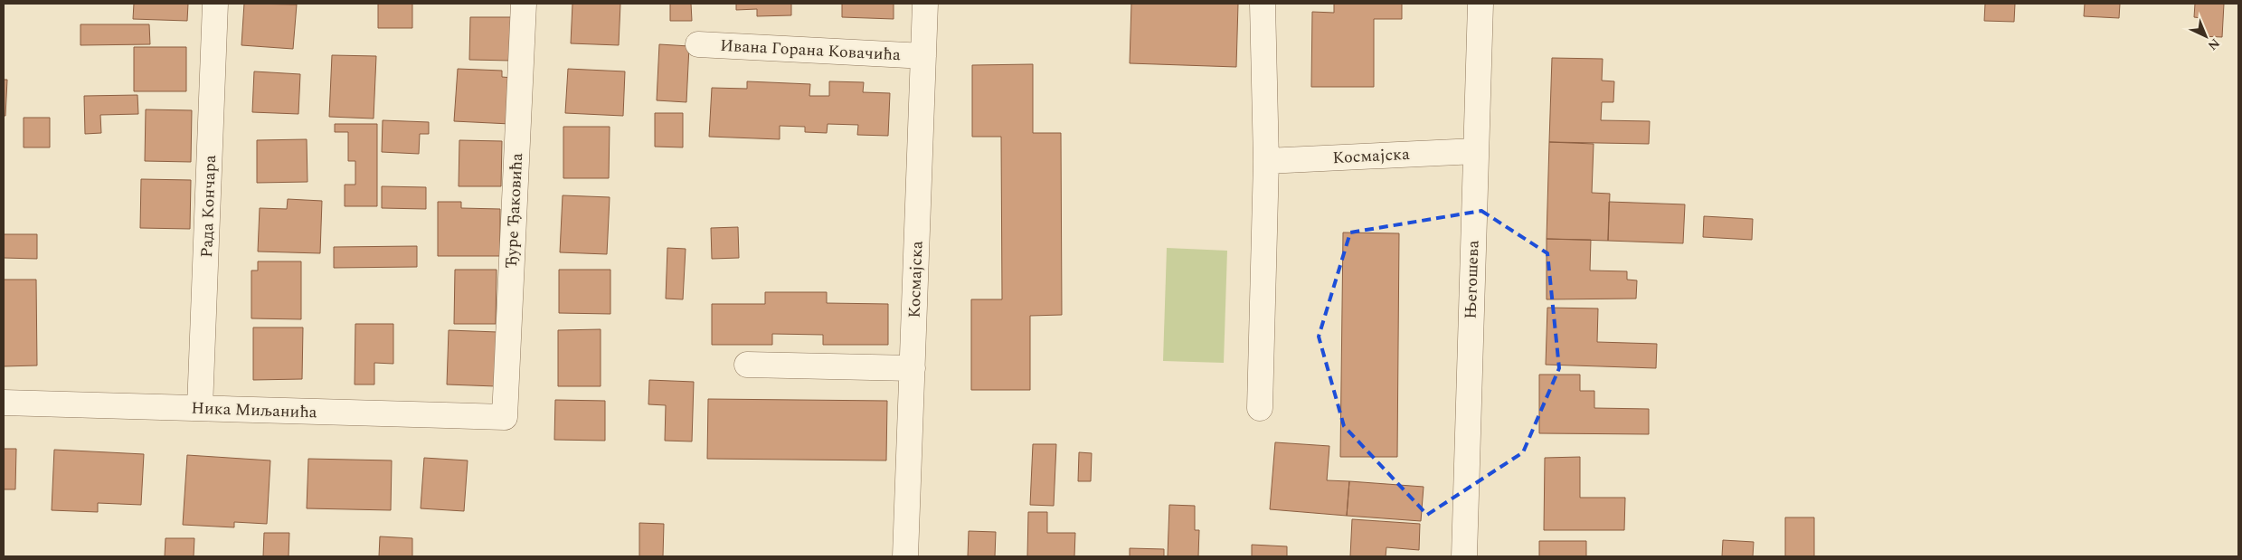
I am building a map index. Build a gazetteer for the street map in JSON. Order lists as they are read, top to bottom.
{
  "streets": {
    "street": [
      "Ивана Горана Ковачића",
      "Космајска",
      "Рада Кончара",
      "Ђуре Ђаковића",
      "Његошева",
      "Ника Миљанића"
    ]
  },
  "crossings": [
    ["Ивана Горана Ковачића", "Космајска"],
    ["Космајска", "Његошева"],
    ["Рада Кончара", "Ника Миљанића"],
    ["Ђуре Ђаковића", "Ника Миљанића"]
  ],
  "north": "bottom right"
}
